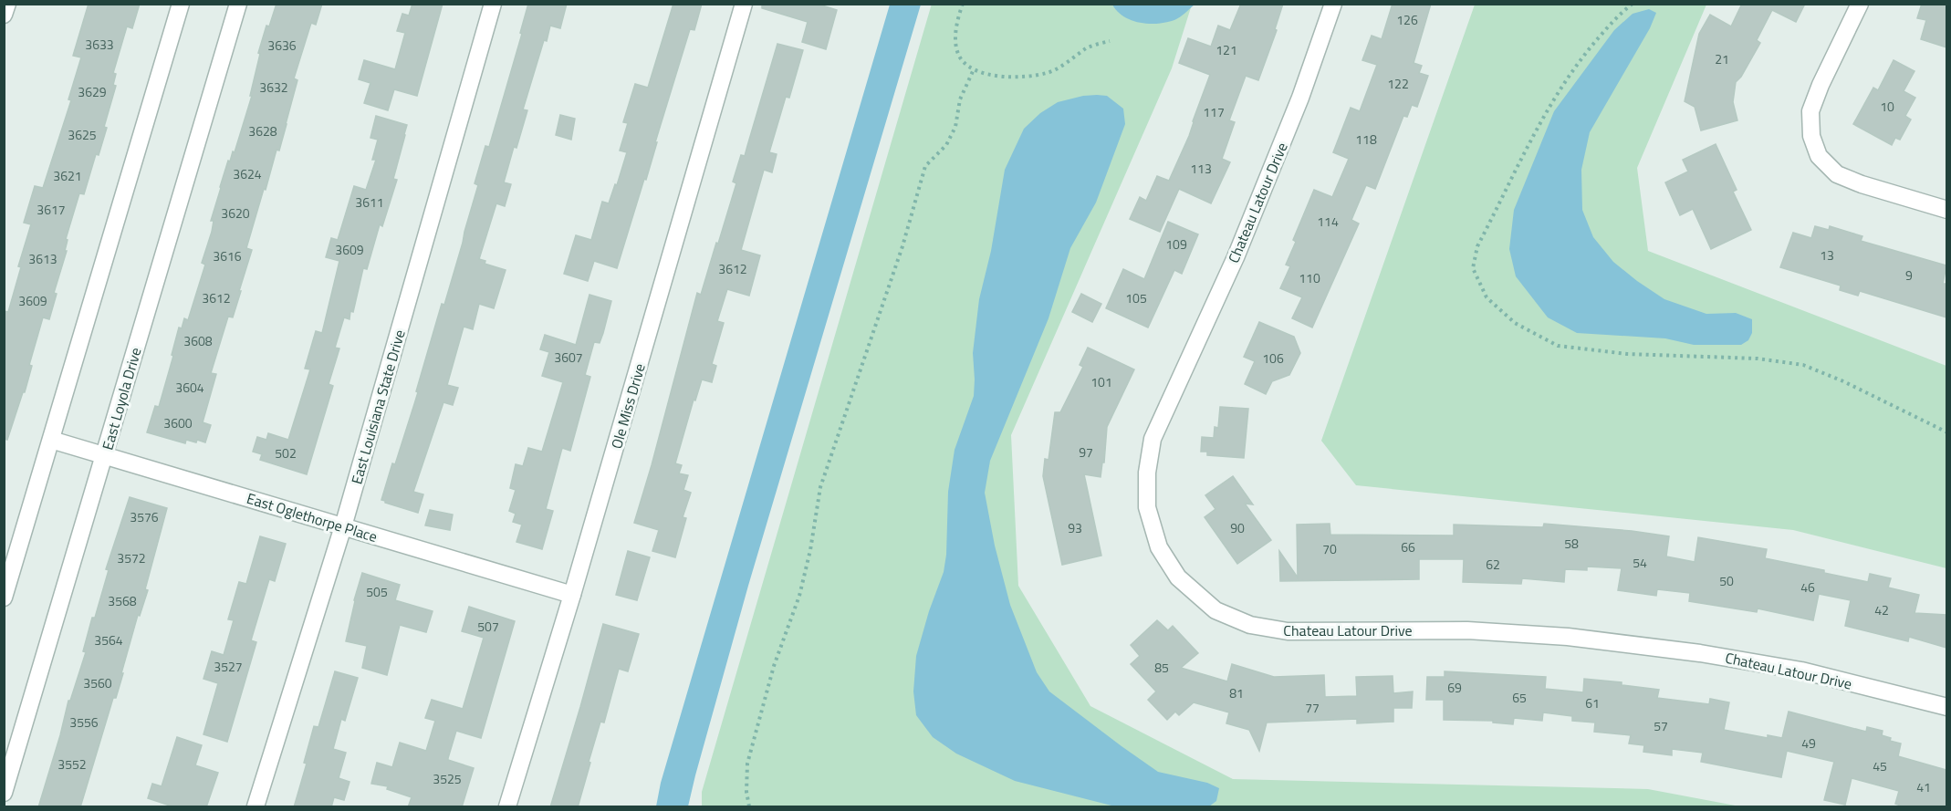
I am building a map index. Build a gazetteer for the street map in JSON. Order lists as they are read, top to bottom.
{
  "streets": {
    "street": [
      "Chateau Latour Drive",
      "East Loyola Drive",
      "Ole Miss Drive",
      "East Louisiana State Drive",
      "East Oglethorpe Place"
    ]
  },
  "crossings": [
    ["East Loyola Drive", "East Oglethorpe Place"],
    ["Ole Miss Drive", "East Oglethorpe Place"],
    ["East Louisiana State Drive", "East Oglethorpe Place"]
  ],
  "house_numbers": [
    "126",
    "3633",
    "3636",
    "121",
    "21",
    "122",
    "3632",
    "3629",
    "10",
    "117",
    "3628",
    "3625",
    "118",
    "113",
    "3624",
    "3621",
    "3611",
    "3617",
    "3620",
    "114",
    "109",
    "3609",
    "13",
    "3616",
    "3613",
    "3612",
    "9",
    "110",
    "3612",
    "105",
    "3609",
    "3608",
    "3607",
    "106",
    "101",
    "3604",
    "3600",
    "97",
    "502",
    "3576",
    "93",
    "90",
    "58",
    "66",
    "70",
    "3572",
    "54",
    "62",
    "50",
    "46",
    "505",
    "3568",
    "42",
    "507",
    "3564",
    "3527",
    "85",
    "3560",
    "69",
    "81",
    "65",
    "61",
    "77",
    "3556",
    "57",
    "49",
    "3552",
    "45",
    "3525",
    "41"
  ]
}
